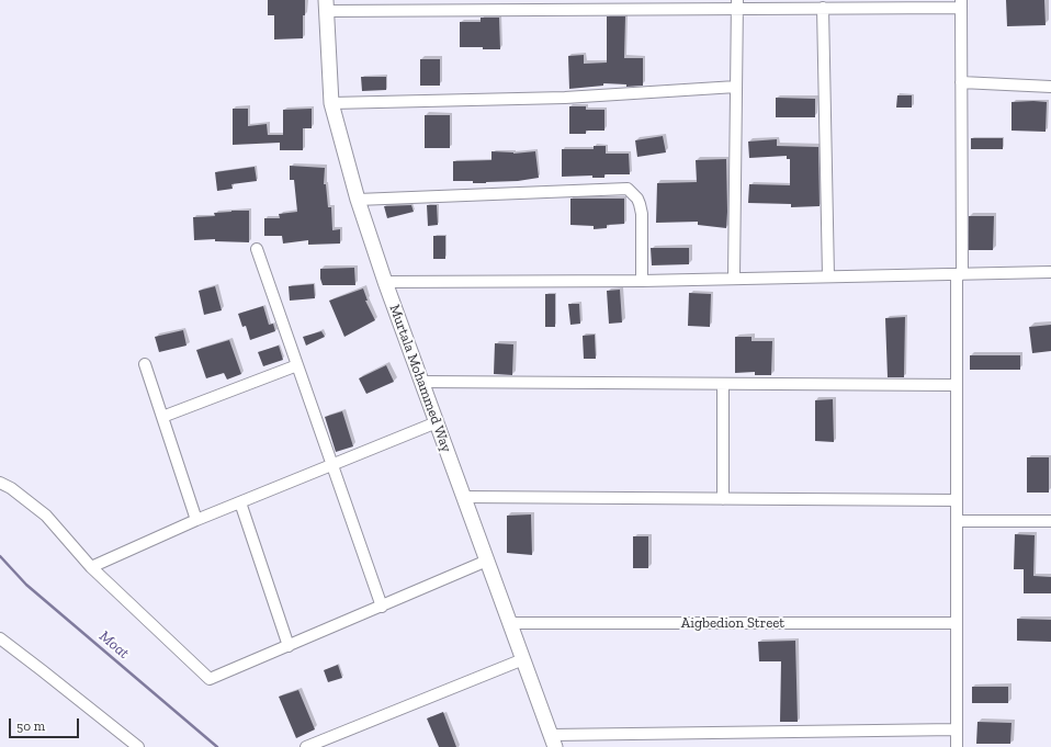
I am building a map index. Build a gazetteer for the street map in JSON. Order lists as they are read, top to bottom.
{
  "streets": {
    "street": ["Murtala Mohammed Way", "Aigbedion Street"]
  },
  "crossings": [
    ["Murtala Mohammed Way", "Aigbedion Street"]
  ],
  "water": ["Moat"],
  "scale_bar": "50 m"
}
